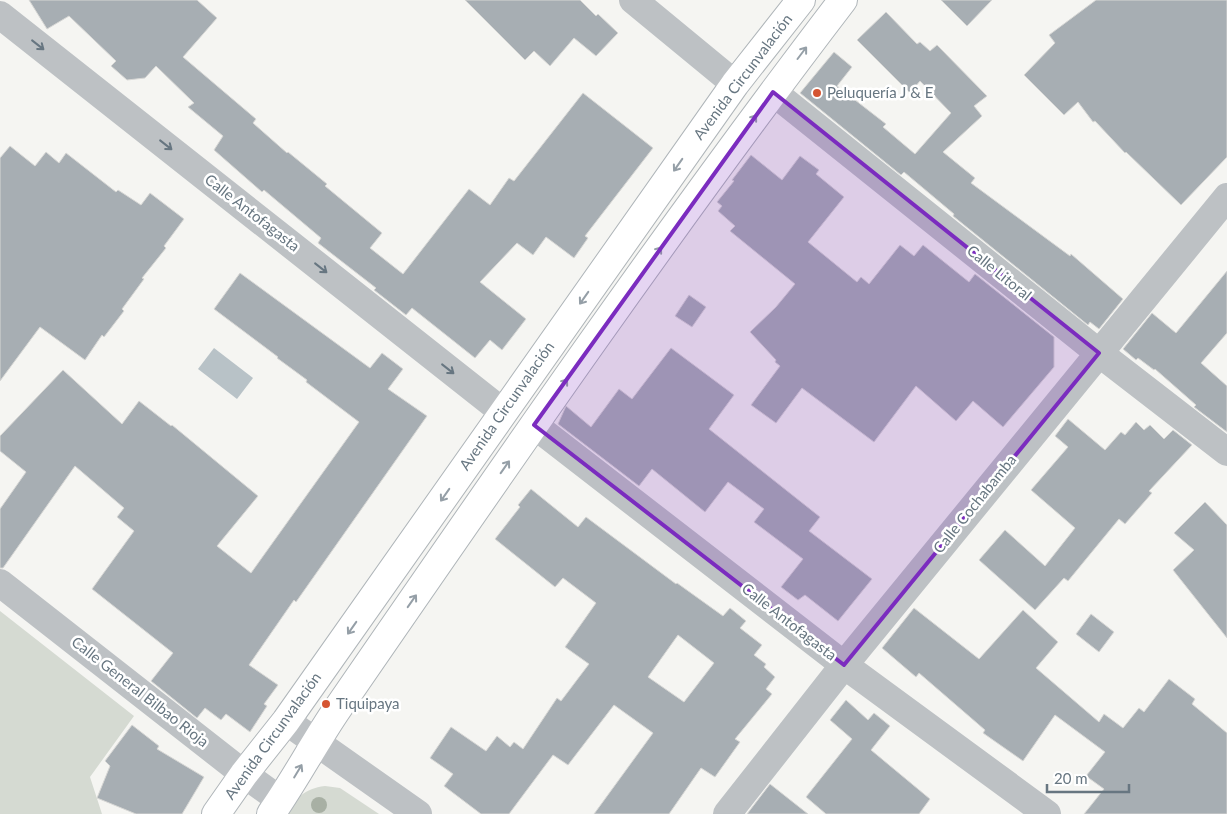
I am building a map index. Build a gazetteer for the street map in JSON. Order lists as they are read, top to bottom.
{
  "streets": {
    "main road": ["Avenida Circunvalación"],
    "street": [
      "Calle Antofagasta",
      "Calle Litoral",
      "Calle Cochabamba",
      "Calle General Bilbao Rioja"
    ]
  },
  "crossings": [
    ["Avenida Circunvalación", "Calle Antofagasta"],
    ["Avenida Circunvalación", "Calle General Bilbao Rioja"],
    ["Calle Antofagasta", "Calle Cochabamba"],
    ["Calle Litoral", "Calle Cochabamba"]
  ],
  "one_way": ["Calle Antofagasta"],
  "places": ["Peluquería J & E", "Tiquipaya"],
  "scale_bar": "20 m"
}
